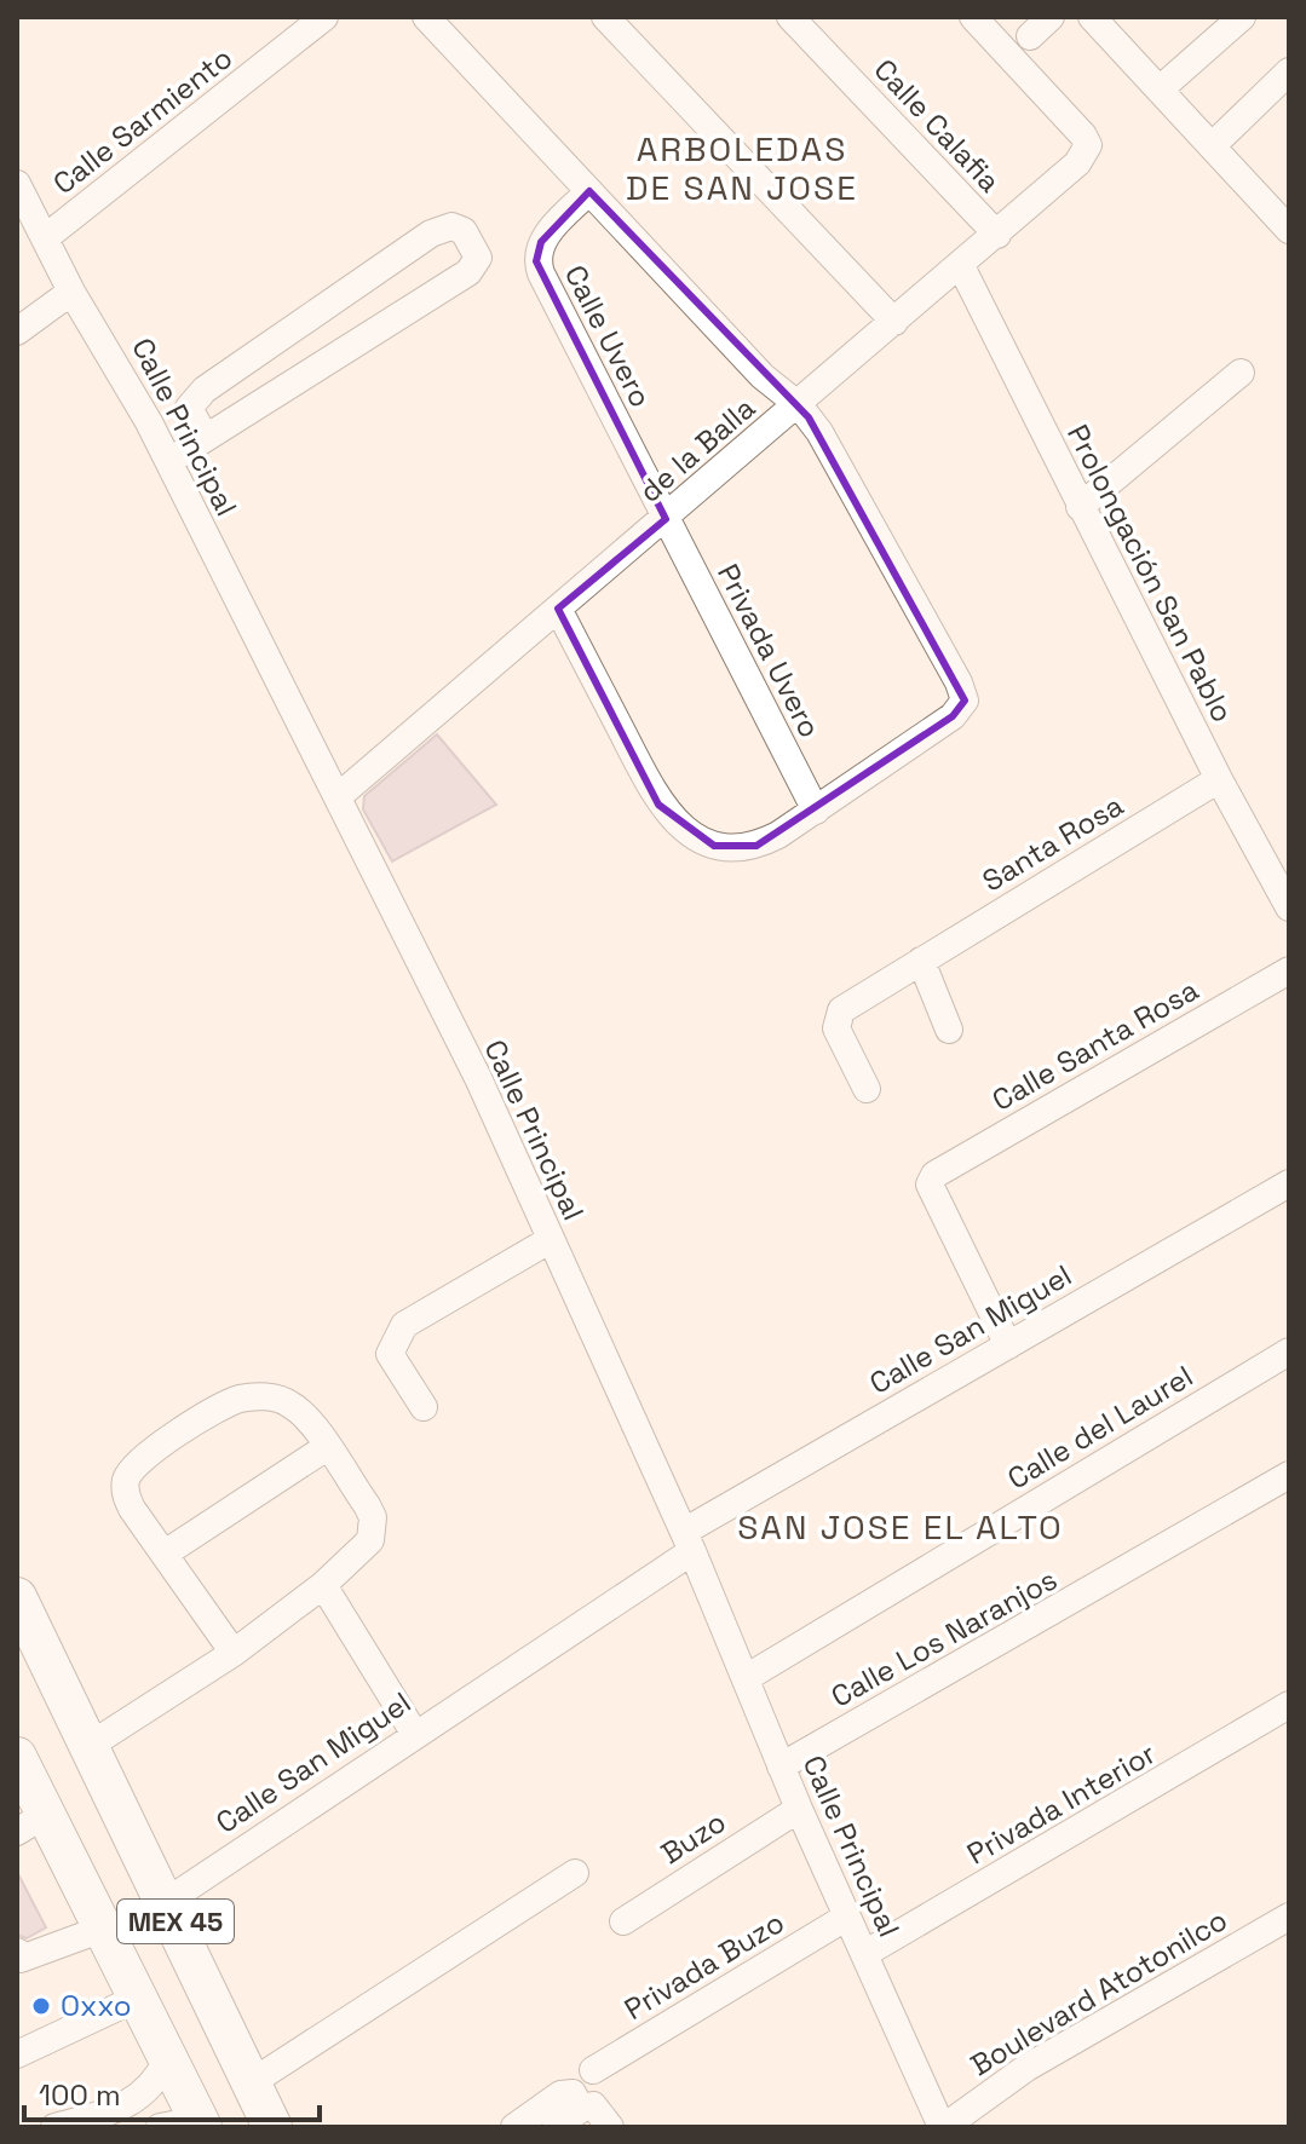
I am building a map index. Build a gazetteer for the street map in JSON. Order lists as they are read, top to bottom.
{
  "streets": {
    "highway": ["MEX 45"],
    "street": [
      "Calle Sarmiento",
      "Calle Calafia",
      "Calle Uvero",
      "Calle Principal",
      "de la Balla",
      "Prolongación San Pablo",
      "Privada Uvero",
      "Santa Rosa",
      "Calle Santa Rosa",
      "Calle San Miguel",
      "Calle del Laurel",
      "Calle Los Naranjos",
      "Privada Interior",
      "Buzo",
      "Privada Buzo",
      "Boulevard Atotonilco"
    ]
  },
  "crossings": [
    ["Calle Sarmiento", "Calle Principal"],
    ["Calle Calafia", "de la Balla"],
    ["Calle Uvero", "de la Balla"],
    ["Calle Uvero", "Privada Uvero"],
    ["Calle Principal", "de la Balla"],
    ["Calle Principal", "Calle San Miguel"],
    ["Calle Principal", "Calle del Laurel"],
    ["Calle Principal", "Calle Los Naranjos"],
    ["Calle Principal", "Privada Interior"],
    ["Calle Principal", "Buzo"],
    ["Calle Principal", "Privada Buzo"],
    ["Calle Principal", "Boulevard Atotonilco"],
    ["de la Balla", "Prolongación San Pablo"],
    ["de la Balla", "Privada Uvero"],
    ["Prolongación San Pablo", "Santa Rosa"],
    ["Calle Santa Rosa", "Calle San Miguel"],
    ["Calle San Miguel", "MEX 45"]
  ],
  "districts": ["ARBOLEDAS DE SAN JOSE", "SAN JOSE EL ALTO"],
  "places": ["Oxxo"],
  "scale_bar": "100 m"
}
